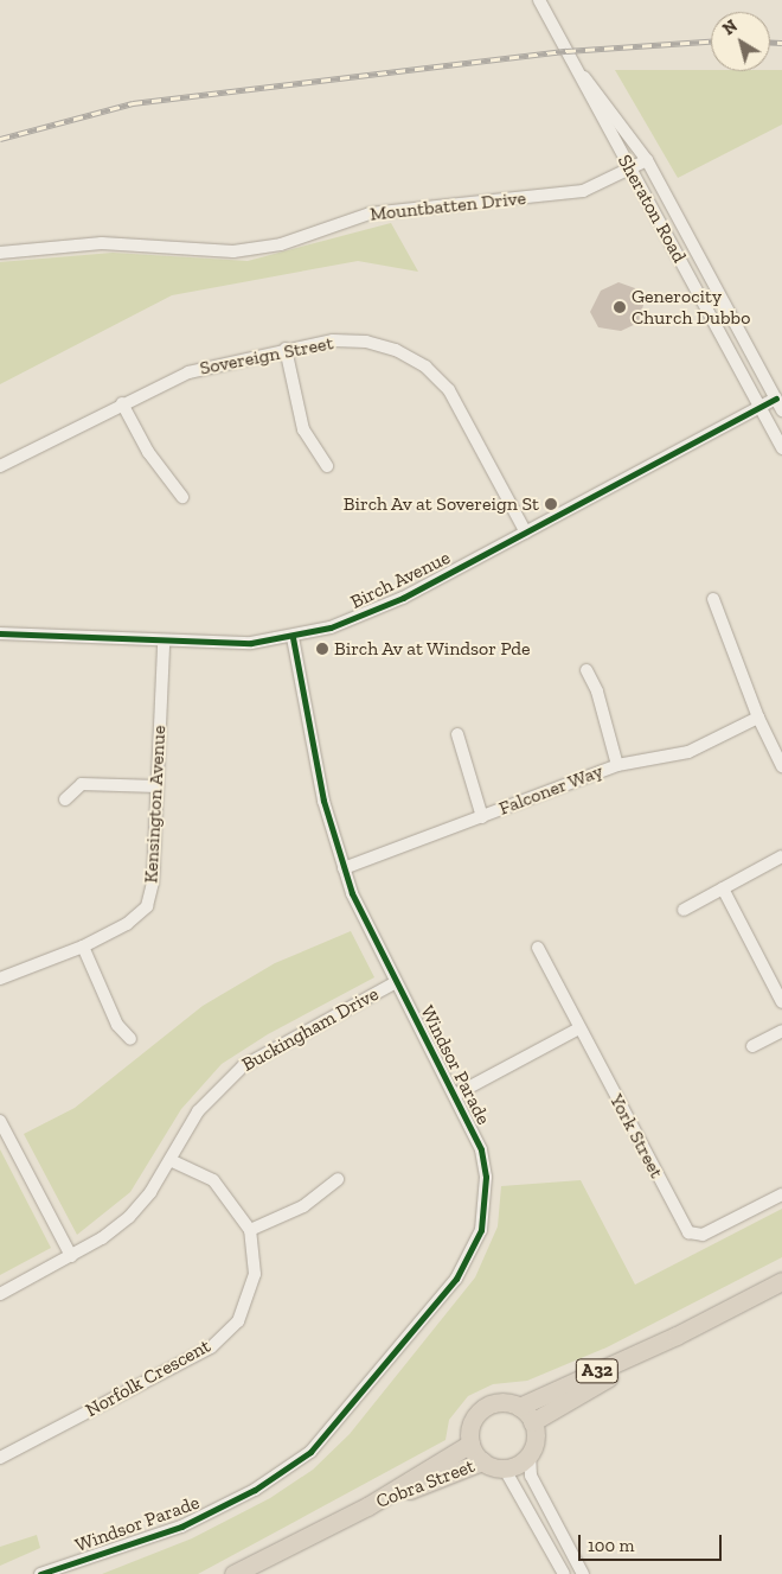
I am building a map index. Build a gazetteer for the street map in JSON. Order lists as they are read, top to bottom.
{
  "streets": {
    "highway": ["A32", "Cobra Street"],
    "street": [
      "Mountbatten Drive",
      "Sheraton Road",
      "Sovereign Street",
      "Birch Avenue",
      "Falconer Way",
      "Kensington Avenue",
      "Buckingham Drive",
      "Windsor Parade",
      "York Street",
      "Norfolk Crescent"
    ]
  },
  "crossings": [
    ["Mountbatten Drive", "Sheraton Road"],
    ["Sheraton Road", "Birch Avenue"],
    ["Sovereign Street", "Birch Avenue"],
    ["Birch Avenue", "Kensington Avenue"],
    ["Birch Avenue", "Windsor Parade"],
    ["Falconer Way", "Windsor Parade"],
    ["Buckingham Drive", "Windsor Parade"],
    ["Buckingham Drive", "Norfolk Crescent"],
    ["A32", "Cobra Street"]
  ],
  "places": ["Generocity Church Dubbo", "Birch Av at Sovereign St", "Birch Av at Windsor Pde"],
  "scale_bar": "100 m",
  "north": "top left"
}
